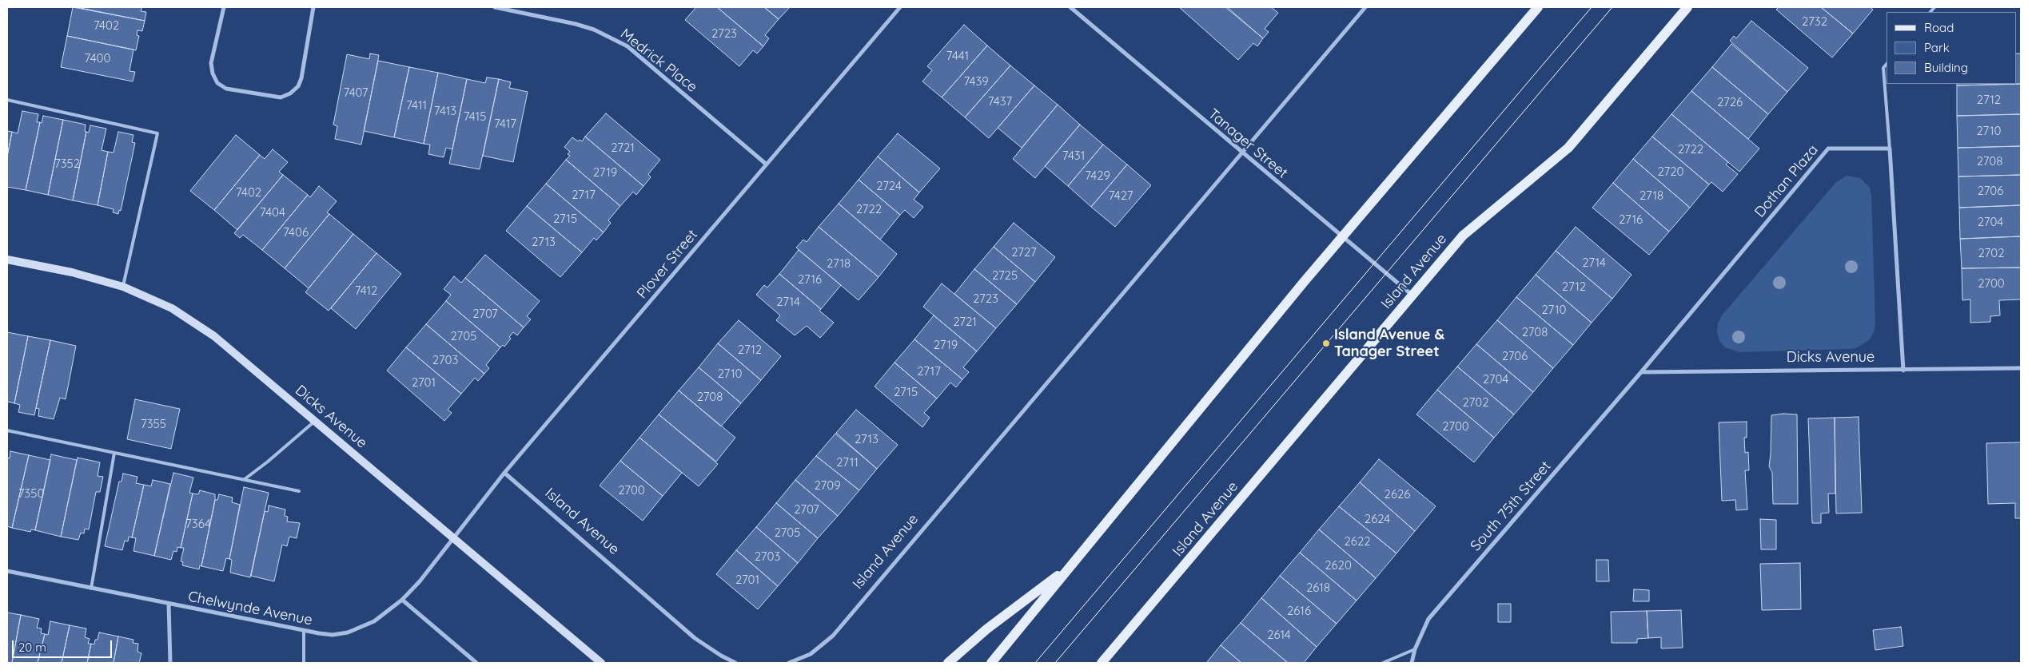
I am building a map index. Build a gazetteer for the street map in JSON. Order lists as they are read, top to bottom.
{
  "streets": {
    "main road": ["Island Avenue"],
    "street": [
      "Medrick Place",
      "Tanager Street",
      "Dothan Plaza",
      "Plover Street",
      "Dicks Avenue",
      "South 75th Street",
      "Chelwynde Avenue"
    ]
  },
  "crossings": [
    ["Medrick Place", "Plover Street"],
    ["Tanager Street", "Island Avenue"],
    ["Dothan Plaza", "Dicks Avenue"],
    ["Dothan Plaza", "South 75th Street"],
    ["Plover Street", "Island Avenue"],
    ["Plover Street", "Dicks Avenue"],
    ["Plover Street", "Chelwynde Avenue"],
    ["Dicks Avenue", "South 75th Street"],
    ["Dicks Avenue", "Chelwynde Avenue"]
  ],
  "places": ["Island Avenue & Tanager Street"],
  "house_numbers": [
    "2732",
    "7402",
    "2723",
    "7441",
    "7400",
    "7439",
    "7407",
    "2712",
    "7437",
    "2726",
    "7411",
    "7413",
    "7415",
    "7417",
    "2710",
    "2721",
    "2722",
    "7431",
    "2708",
    "7352",
    "2720",
    "2719",
    "7429",
    "2724",
    "2706",
    "7402",
    "2717",
    "7427",
    "2718",
    "2722",
    "7404",
    "2715",
    "2716",
    "2704",
    "7406",
    "2713",
    "2727",
    "2702",
    "2714",
    "2718",
    "2725",
    "2716",
    "2700",
    "2712",
    "7412",
    "2723",
    "2714",
    "2710",
    "2707",
    "2721",
    "2708",
    "2705",
    "2719",
    "2712",
    "2706",
    "2703",
    "2717",
    "2710",
    "2704",
    "2701",
    "2715",
    "2708",
    "2702",
    "7355",
    "2700",
    "2713",
    "2711",
    "2709",
    "2700",
    "7350",
    "2626",
    "2707",
    "2624",
    "7364",
    "2705",
    "2622",
    "2703",
    "2620",
    "2701",
    "2618",
    "2616",
    "2614"
  ],
  "legend": ["Road", "Park", "Building"],
  "scale_bar": "20 m"
}
